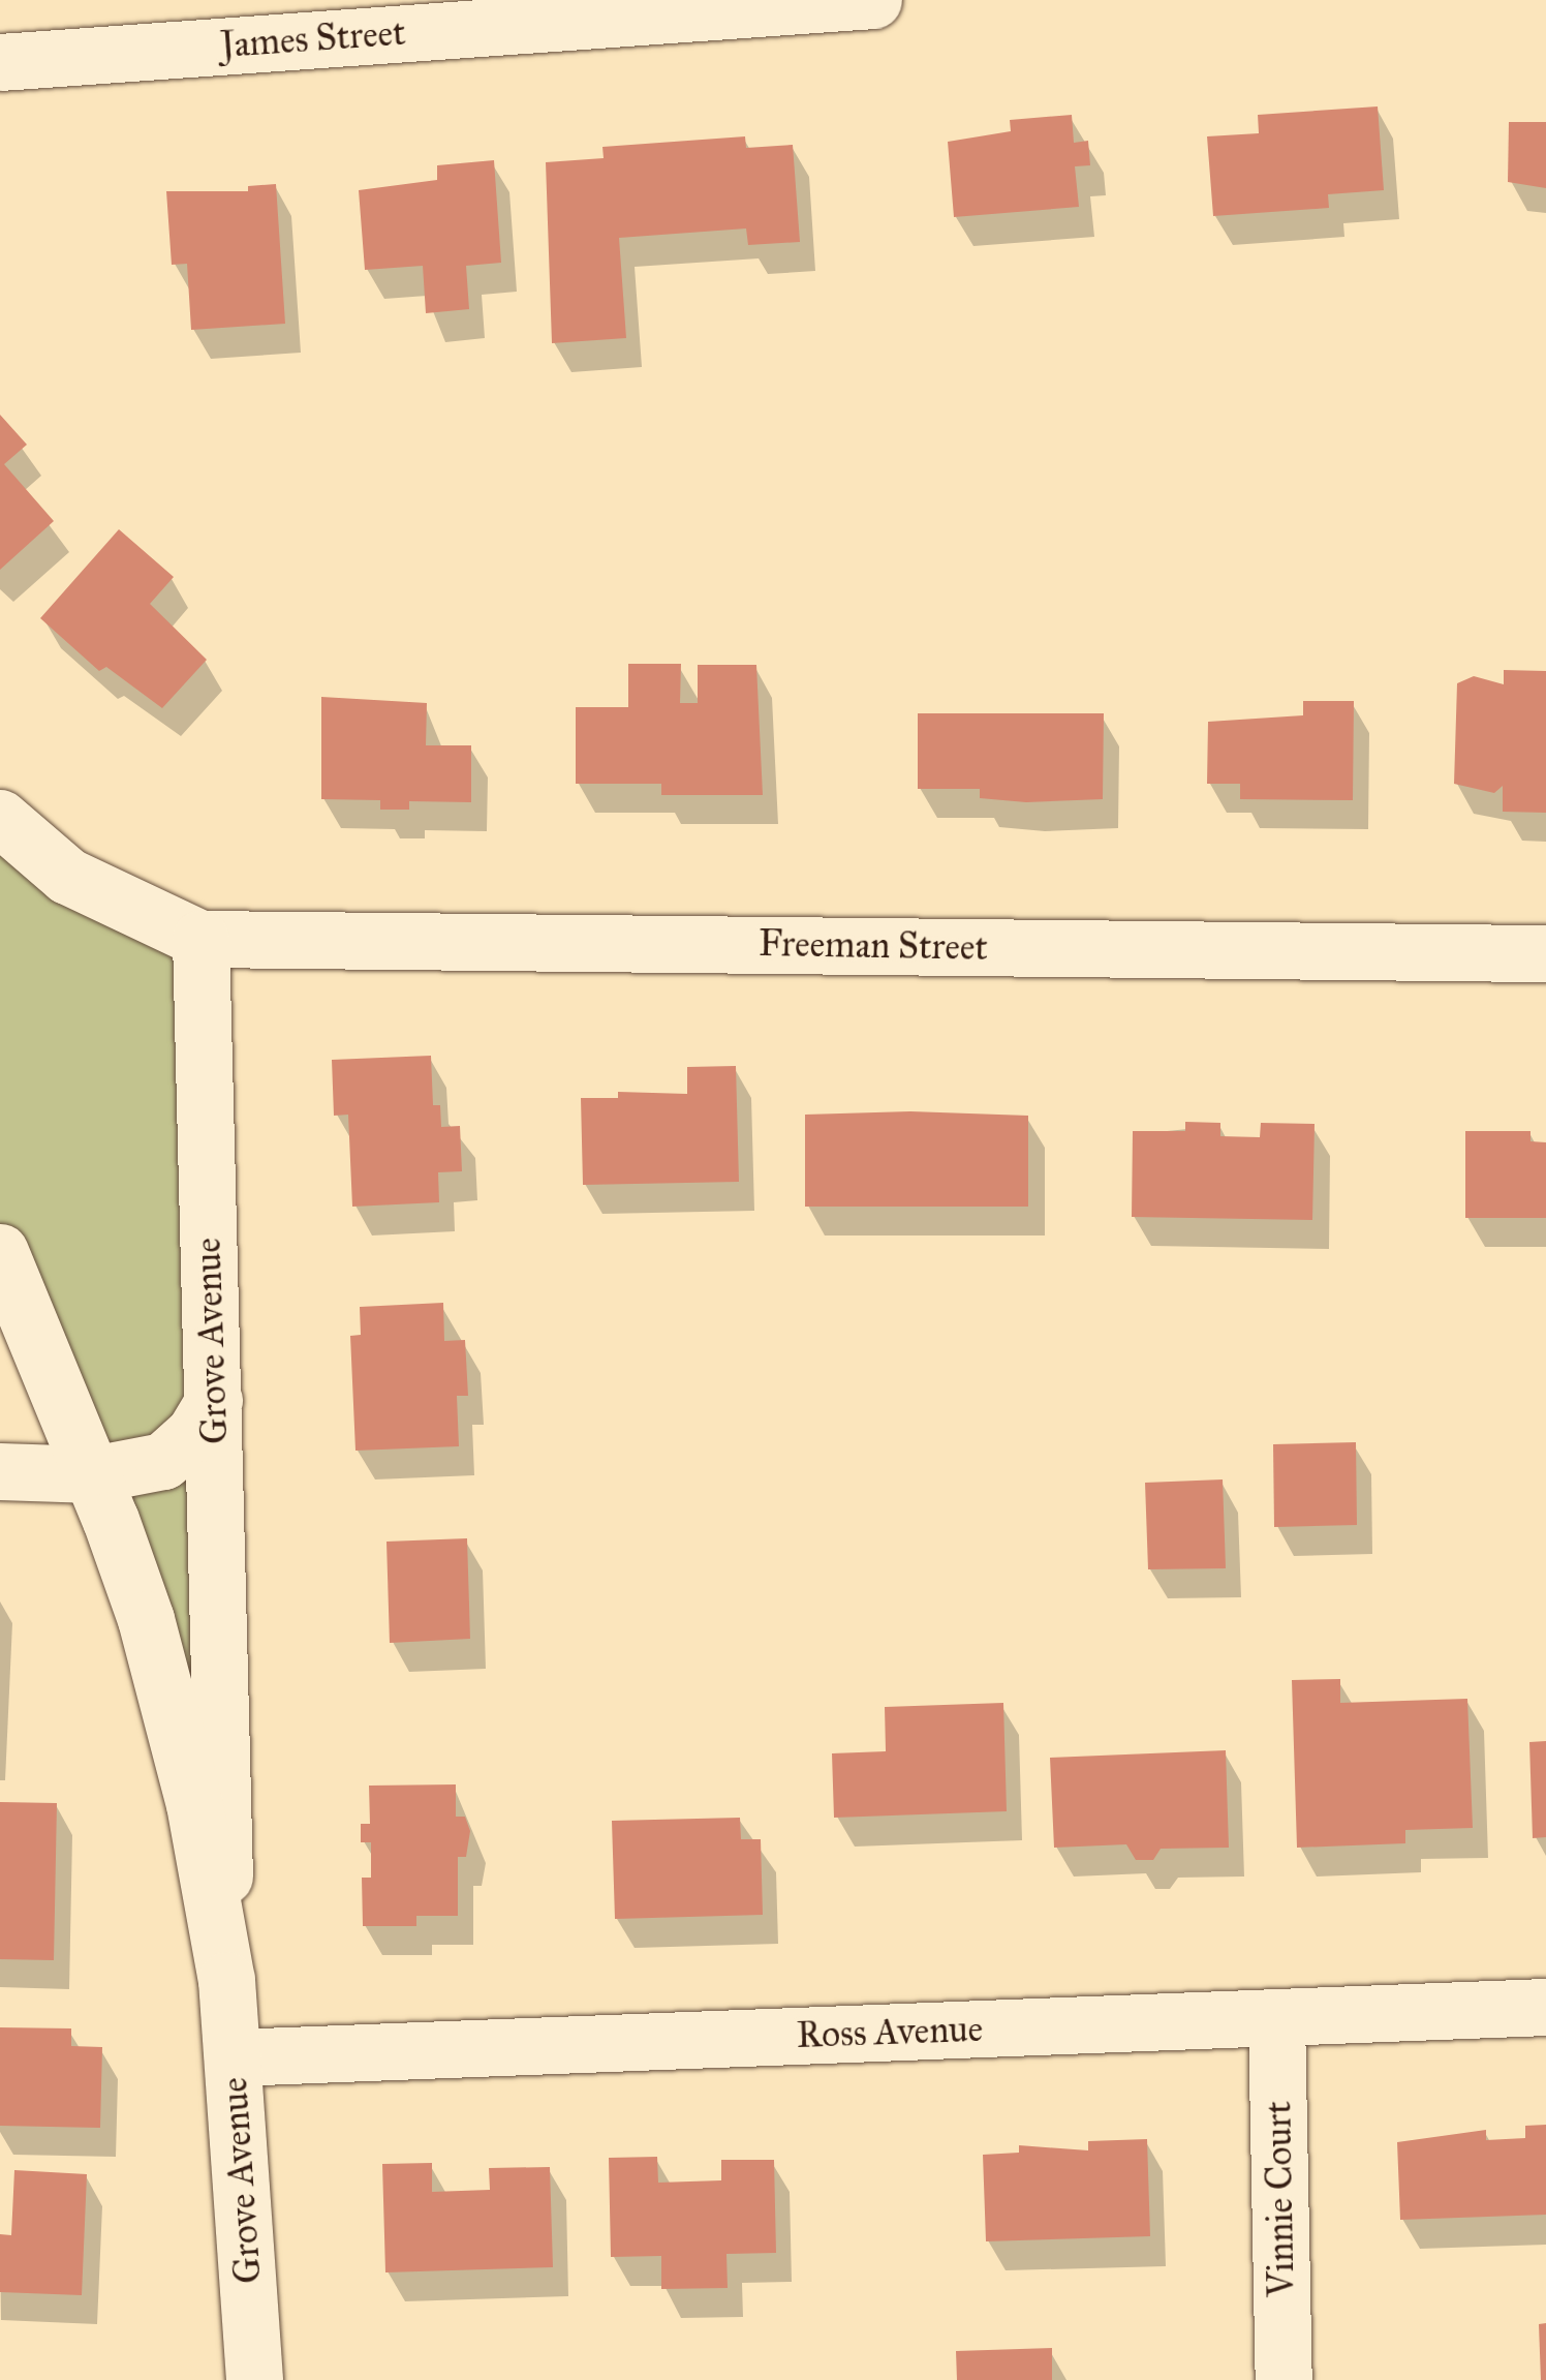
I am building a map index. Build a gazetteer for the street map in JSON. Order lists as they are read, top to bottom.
{
  "streets": {
    "street": [
      "James Street",
      "Freeman Street",
      "Grove Avenue",
      "Ross Avenue",
      "Vinnie Court"
    ]
  },
  "crossings": [
    ["Freeman Street", "Grove Avenue"],
    ["Grove Avenue", "Ross Avenue"],
    ["Ross Avenue", "Vinnie Court"]
  ]
}
